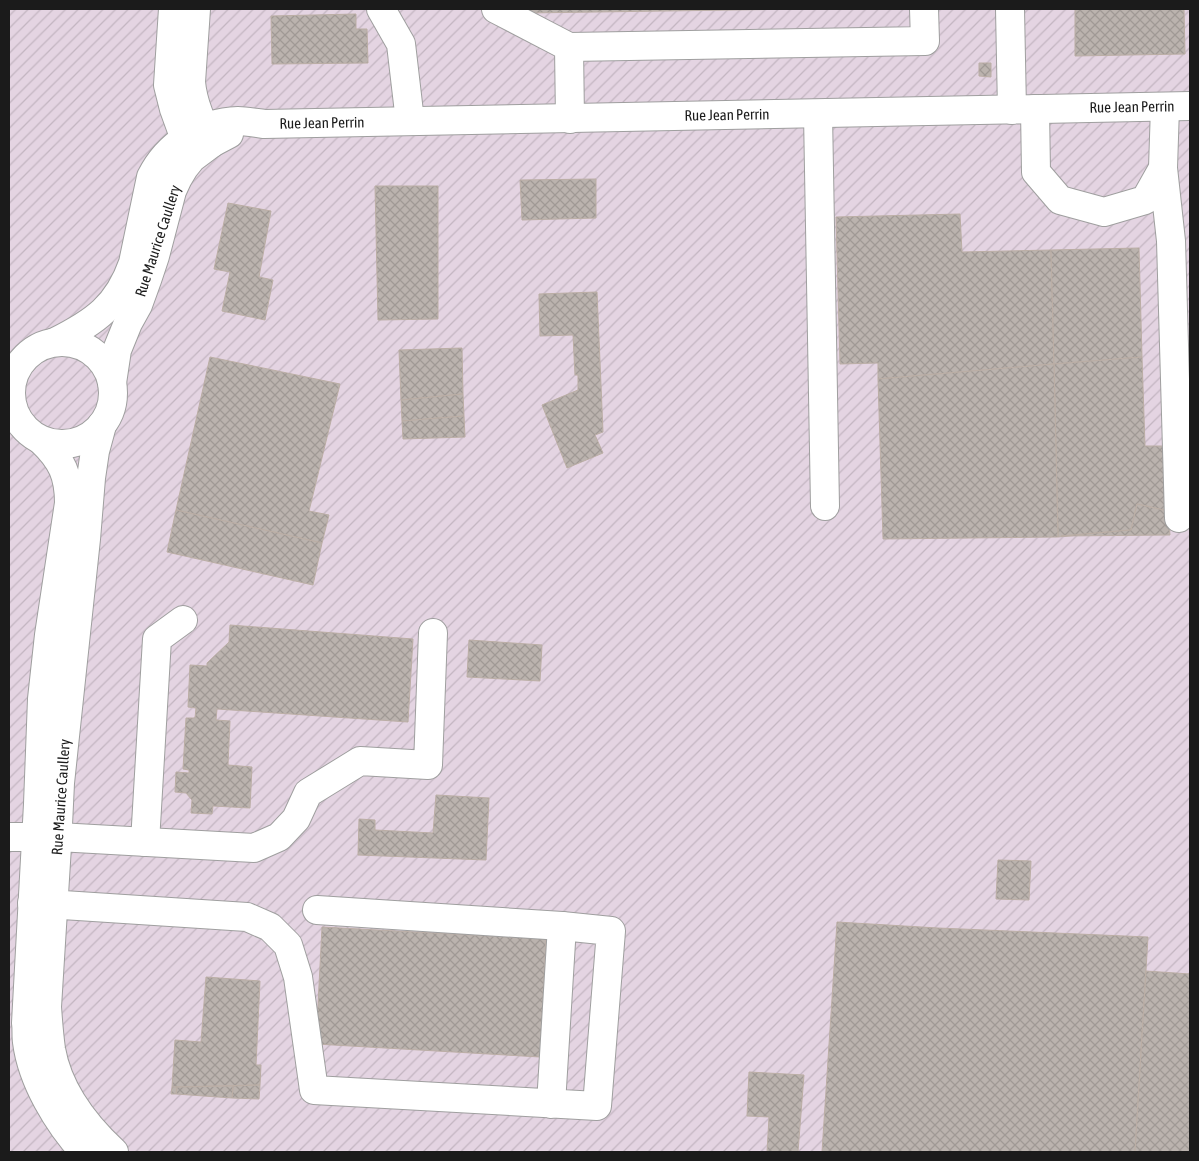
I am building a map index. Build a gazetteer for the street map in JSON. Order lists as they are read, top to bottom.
{
  "streets": {
    "street": ["Rue Jean Perrin", "Rue Maurice Caullery"]
  },
  "crossings": [
    ["Rue Jean Perrin", "Rue Maurice Caullery"]
  ]
}
